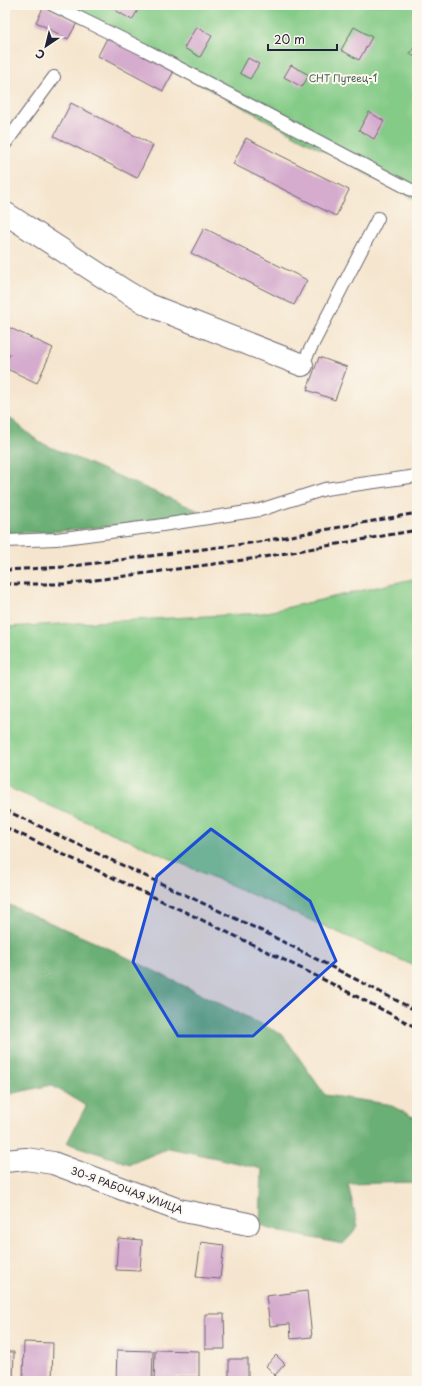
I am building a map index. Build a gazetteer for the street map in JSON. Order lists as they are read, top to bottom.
{
  "streets": {
    "street": ["30-Я РАБОЧАЯ УЛИЦА"]
  },
  "parks": ["СНТ Путеец-1"],
  "scale_bar": "20 m",
  "north": "bottom left"
}
